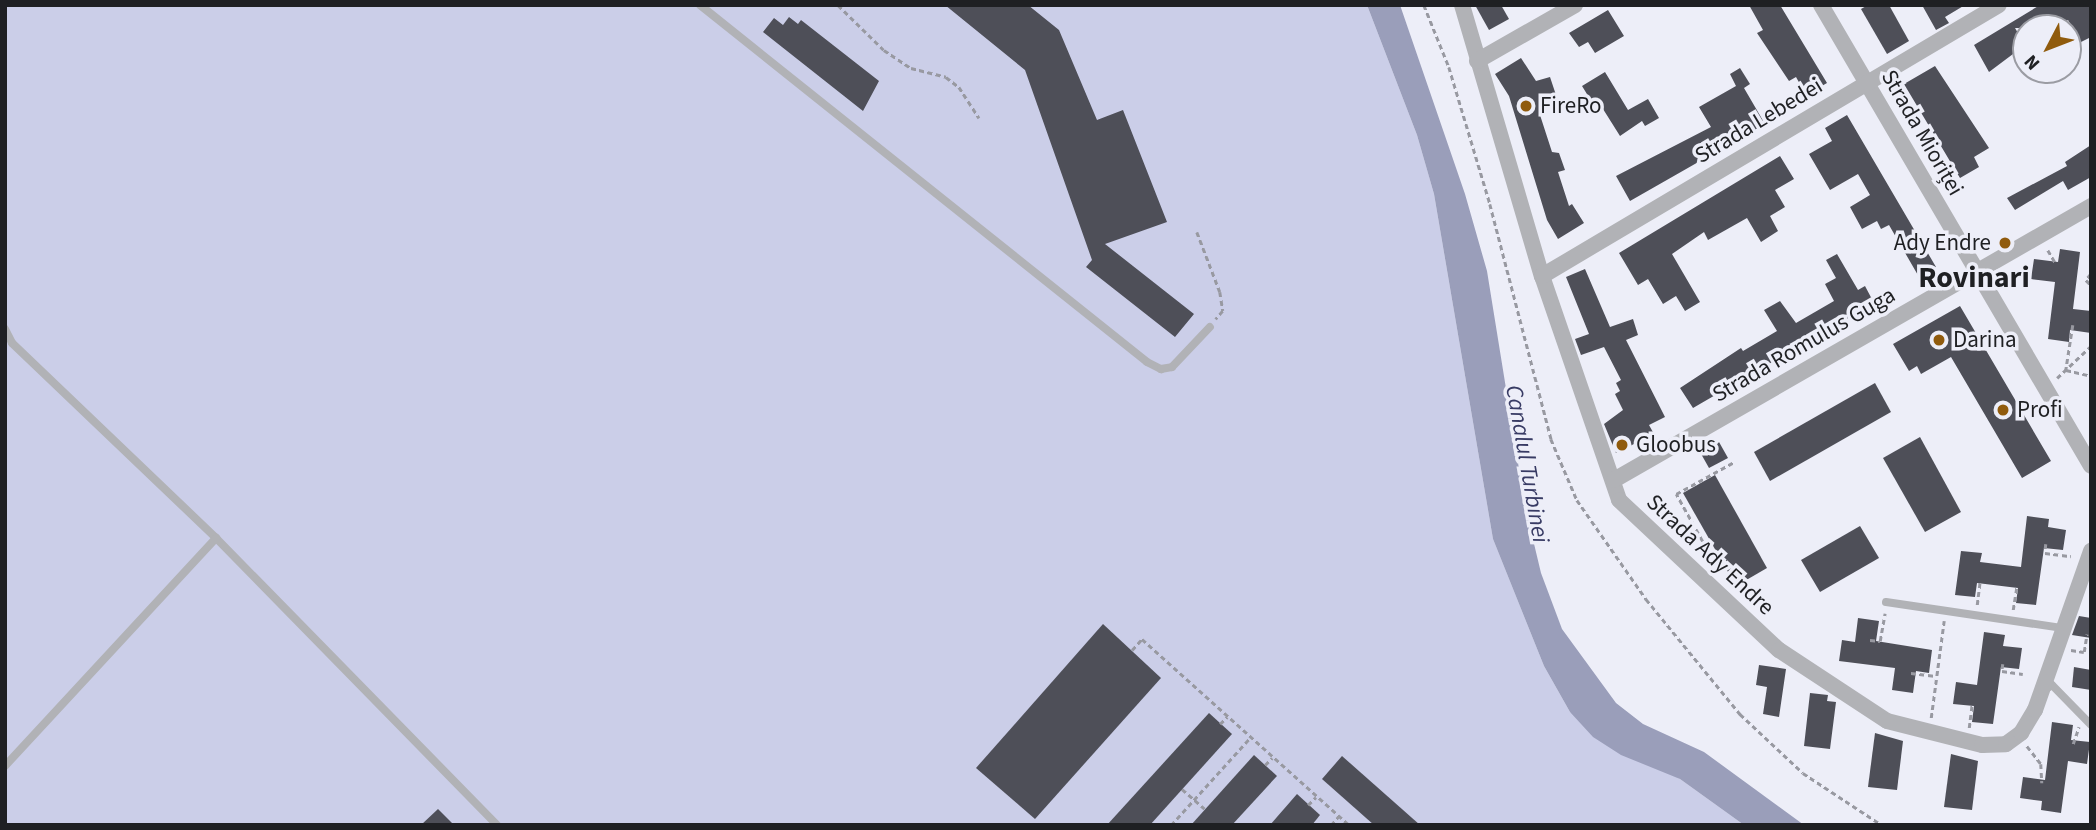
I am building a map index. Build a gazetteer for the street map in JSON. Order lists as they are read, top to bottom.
{
  "streets": {
    "street": [
      "Strada Lebedei",
      "Strada Mioriței",
      "Strada Romulus Guga",
      "Strada Ady Endre"
    ]
  },
  "crossings": [
    ["Strada Lebedei", "Strada Mioriței"],
    ["Strada Lebedei", "Strada Ady Endre"],
    ["Strada Mioriței", "Strada Romulus Guga"],
    ["Strada Romulus Guga", "Strada Ady Endre"]
  ],
  "districts": ["Rovinari"],
  "water": ["Canalul Turbinei"],
  "places": [
    "FireRo",
    "Ady Endre",
    "Darina",
    "Profi",
    "Gloobus"
  ],
  "north": "bottom left"
}
